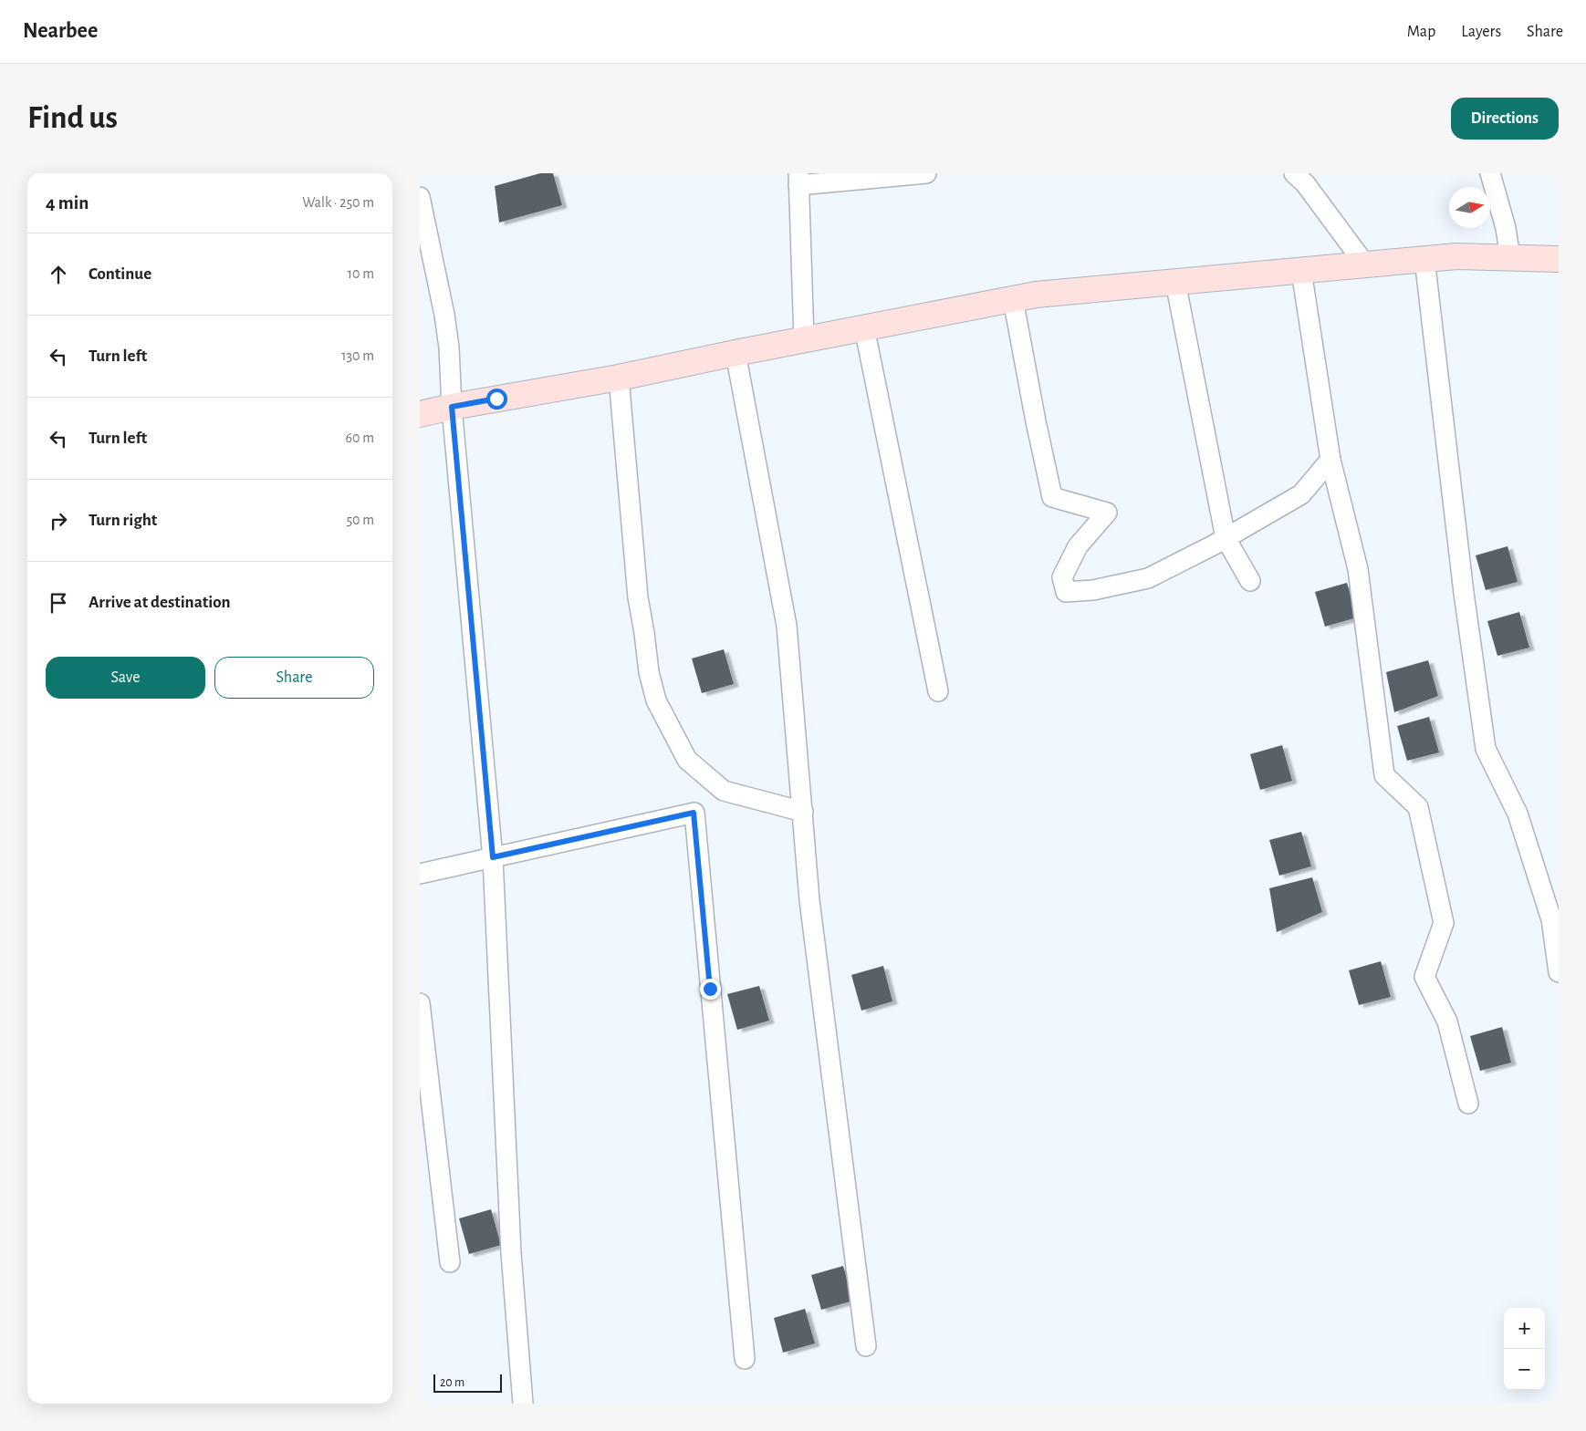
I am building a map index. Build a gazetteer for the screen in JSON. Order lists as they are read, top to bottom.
{
  "scale_bar": "20 m",
  "north": "right",
  "page": {
    "header": "Nearbee",
    "nav": ["Map", "Layers", "Share"],
    "buttons": [
      "Directions",
      ["Save", "Share"]
    ],
    "title": "Find us",
    "heading": ["4 min", "Walk · 250 m"],
    "list": [
      ["Continue", "10 m"],
      ["Turn left", "130 m"],
      ["Turn left", "60 m"],
      ["Turn right", "50 m"],
      "Arrive at destination"
    ],
    "map_buttons": ["+", "−"],
    "scale": "20 m"
  }
}
